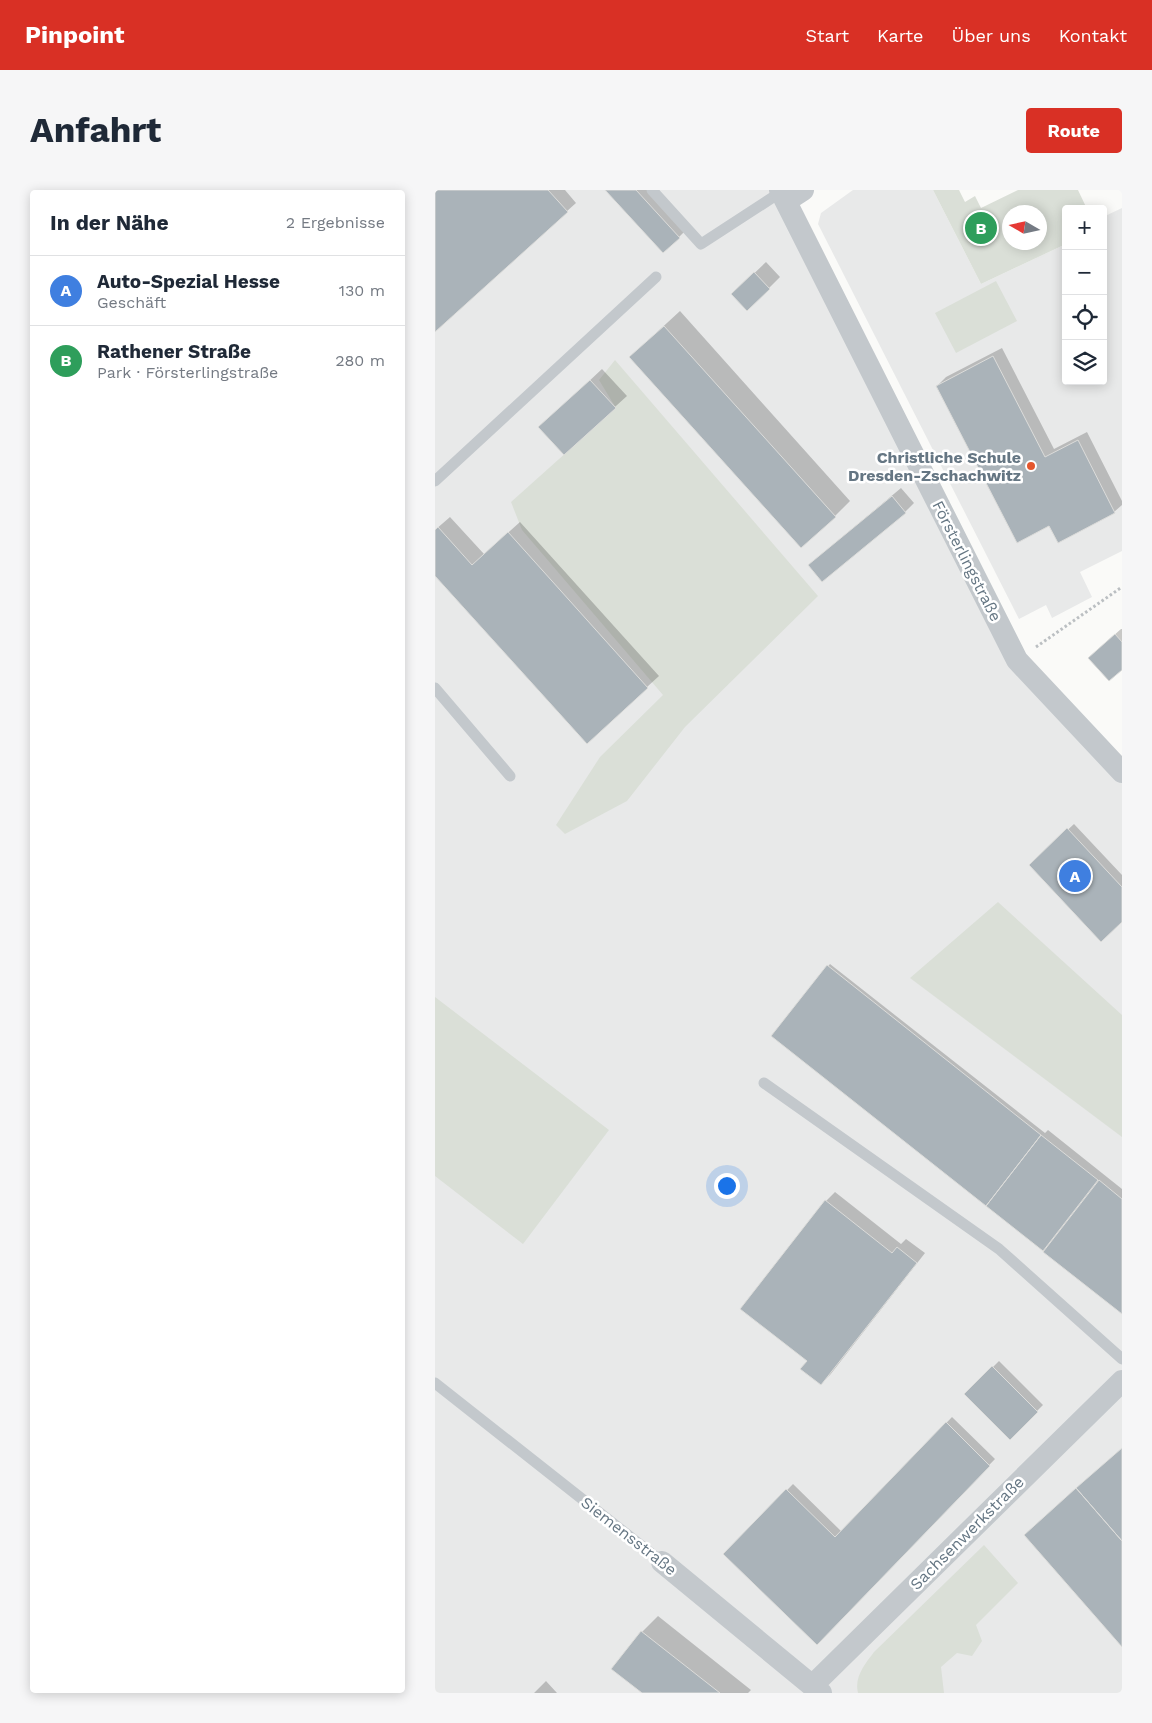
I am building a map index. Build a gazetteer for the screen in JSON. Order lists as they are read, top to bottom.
{
  "streets": {
    "street": ["Försterlingstraße", "Sachsenwerkstraße", "Siemensstraße"]
  },
  "crossings": [
    ["Sachsenwerkstraße", "Siemensstraße"]
  ],
  "places": ["Christliche Schule Dresden-Zschachwitz"],
  "north": "left",
  "page": {
    "header": "Pinpoint",
    "nav": [
      "Start",
      "Karte",
      "Über uns",
      "Kontakt"
    ],
    "buttons": "Route",
    "title": "Anfahrt",
    "heading": ["In der Nähe", "2 Ergebnisse"],
    "map_buttons": ["+", "−"],
    "pins": ["B", "A"],
    "list": [
      {
        "mark": "A",
        "name": "Auto-Spezial Hesse",
        "note": "Geschäft",
        "value": "130 m"
      },
      {
        "mark": "B",
        "name": "Rathener Straße",
        "note": "Park · Försterlingstraße",
        "value": "280 m"
      }
    ]
  }
}
